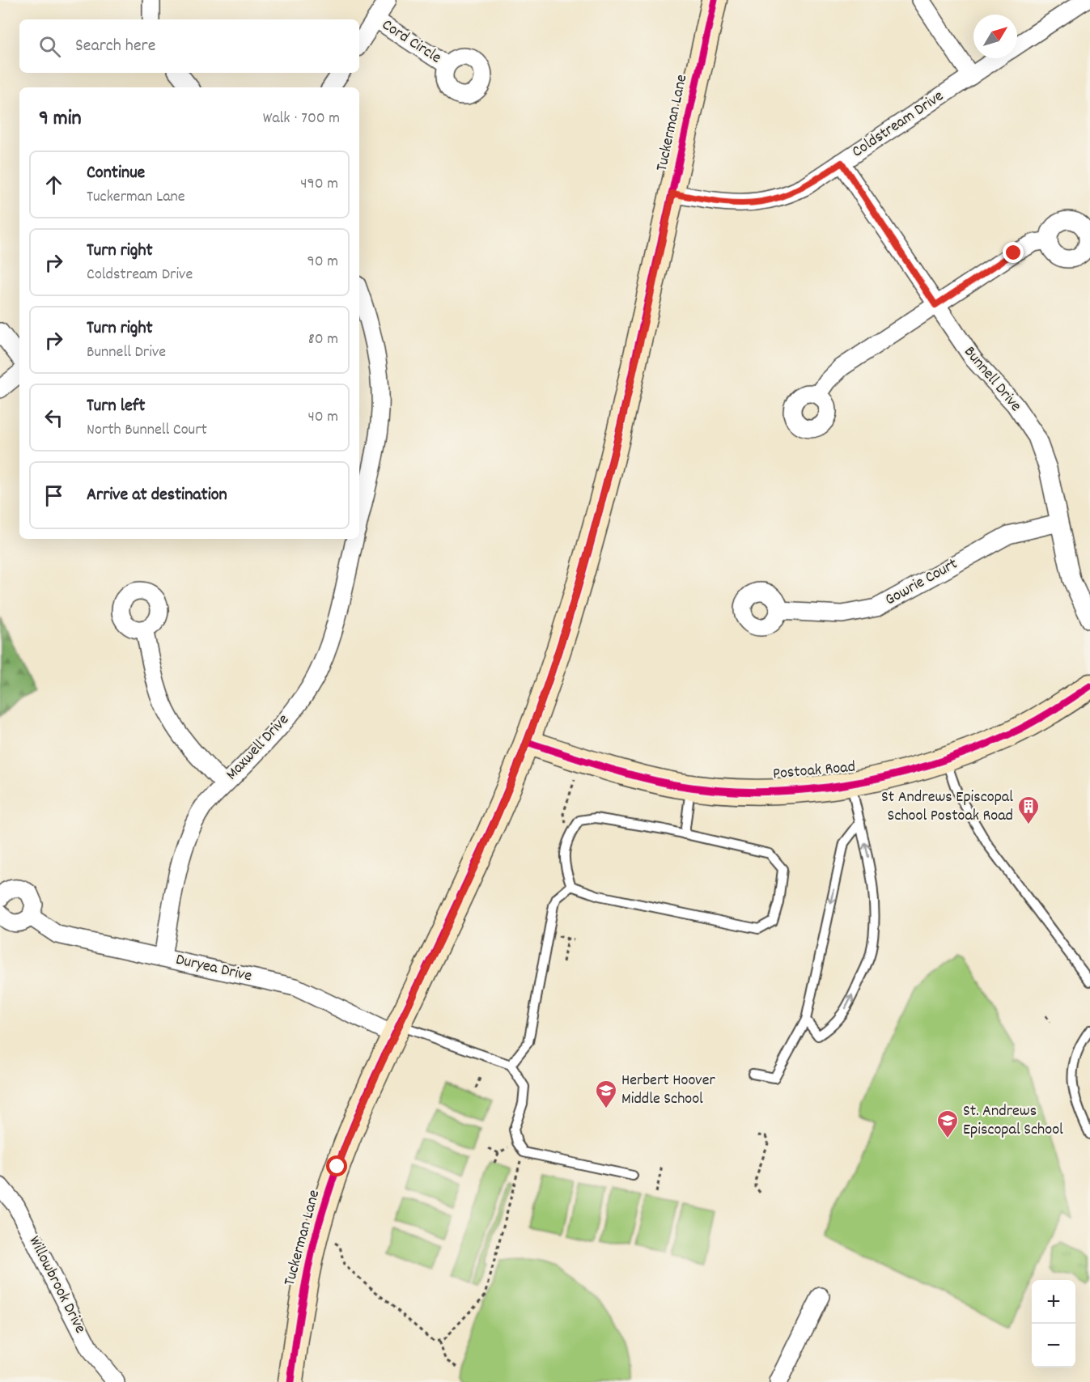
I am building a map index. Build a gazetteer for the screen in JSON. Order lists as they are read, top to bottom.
{
  "streets": {
    "main road": ["Tuckerman Lane", "Postoak Road"],
    "street": [
      "Cord Circle",
      "Coldstream Drive",
      "Bunnell Drive",
      "Gowrie Court",
      "Maxwell Drive",
      "Duryea Drive",
      "Willowbrook Drive"
    ]
  },
  "crossings": [
    ["Tuckerman Lane", "Coldstream Drive"],
    ["Tuckerman Lane", "Postoak Road"],
    ["Tuckerman Lane", "Duryea Drive"],
    ["Coldstream Drive", "Bunnell Drive"],
    ["Bunnell Drive", "Gowrie Court"],
    ["Maxwell Drive", "Duryea Drive"]
  ],
  "places": {
    "building": ["St Andrews Episcopal School Postoak Road"],
    "school or university": ["Herbert Hoover Middle School", "St. Andrews Episcopal School"]
  },
  "north": "top right",
  "page": {
    "search": "Search here",
    "heading": ["9 min", "Walk · 700 m"],
    "list": [
      ["Continue", "Tuckerman Lane", "490 m"],
      ["Turn right", "Coldstream Drive", "90 m"],
      ["Turn right", "Bunnell Drive", "80 m"],
      ["Turn left", "North Bunnell Court", "40 m"],
      "Arrive at destination"
    ],
    "map_buttons": ["+", "−"]
  }
}
